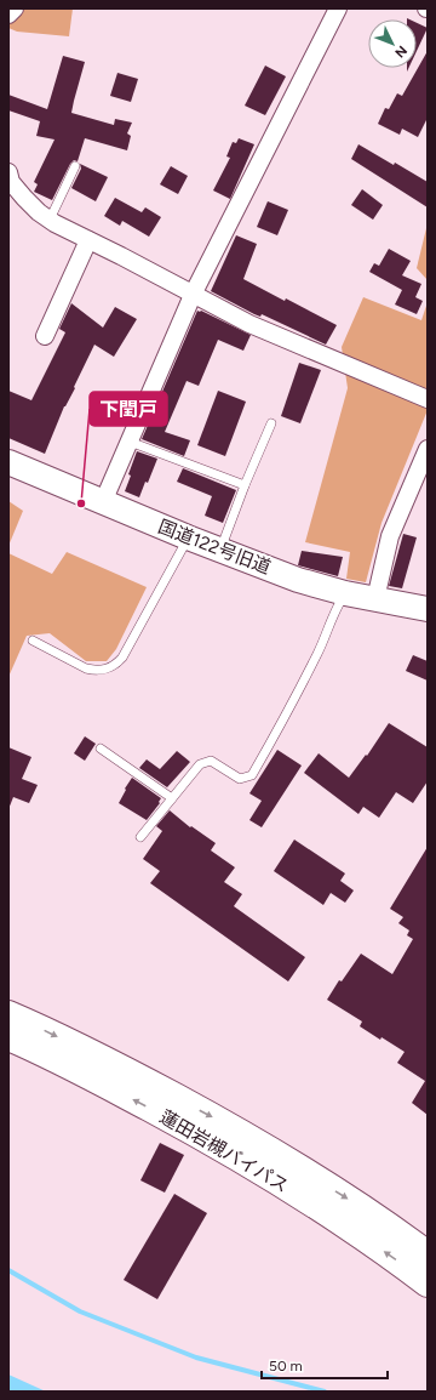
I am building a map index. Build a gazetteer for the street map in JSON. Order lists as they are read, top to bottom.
{
  "streets": {
    "highway": ["蓮田岩槻バイパス"],
    "street": ["国道122号旧道"]
  },
  "places": ["下閏戸"],
  "scale_bar": "50 m",
  "north": "bottom right"
}
